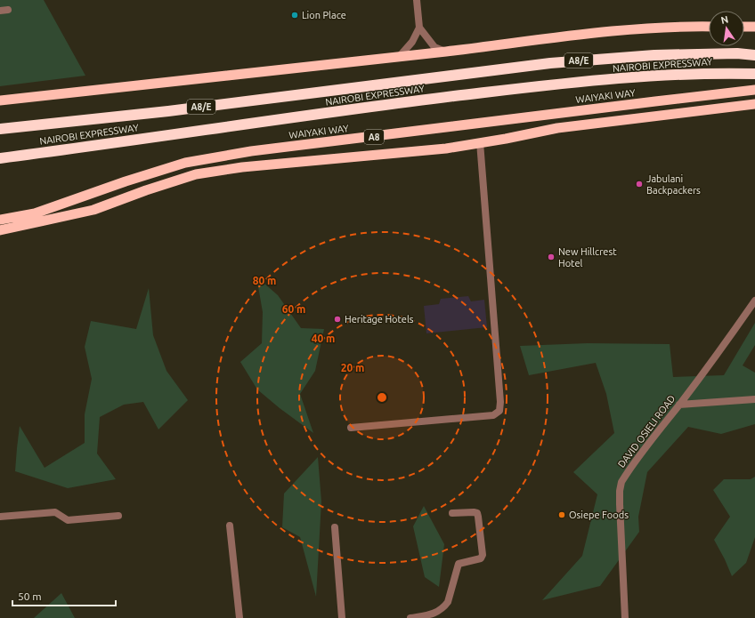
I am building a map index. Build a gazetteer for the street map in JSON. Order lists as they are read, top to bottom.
{
  "streets": {
    "highway": [
      "A8/E",
      "NAIROBI EXPRESSWAY",
      "WAIYAKI WAY",
      "A8"
    ],
    "street": ["DAVID OSIELI ROAD"]
  },
  "places": [
    "Lion Place",
    "Jabulani Backpackers",
    "New Hillcrest Hotel",
    "Heritage Hotels",
    "Osiepe Foods"
  ],
  "scale_bar": "50 m",
  "north": "top",
  "rings": [
    "80 m",
    "60 m",
    "40 m",
    "20 m"
  ]
}
